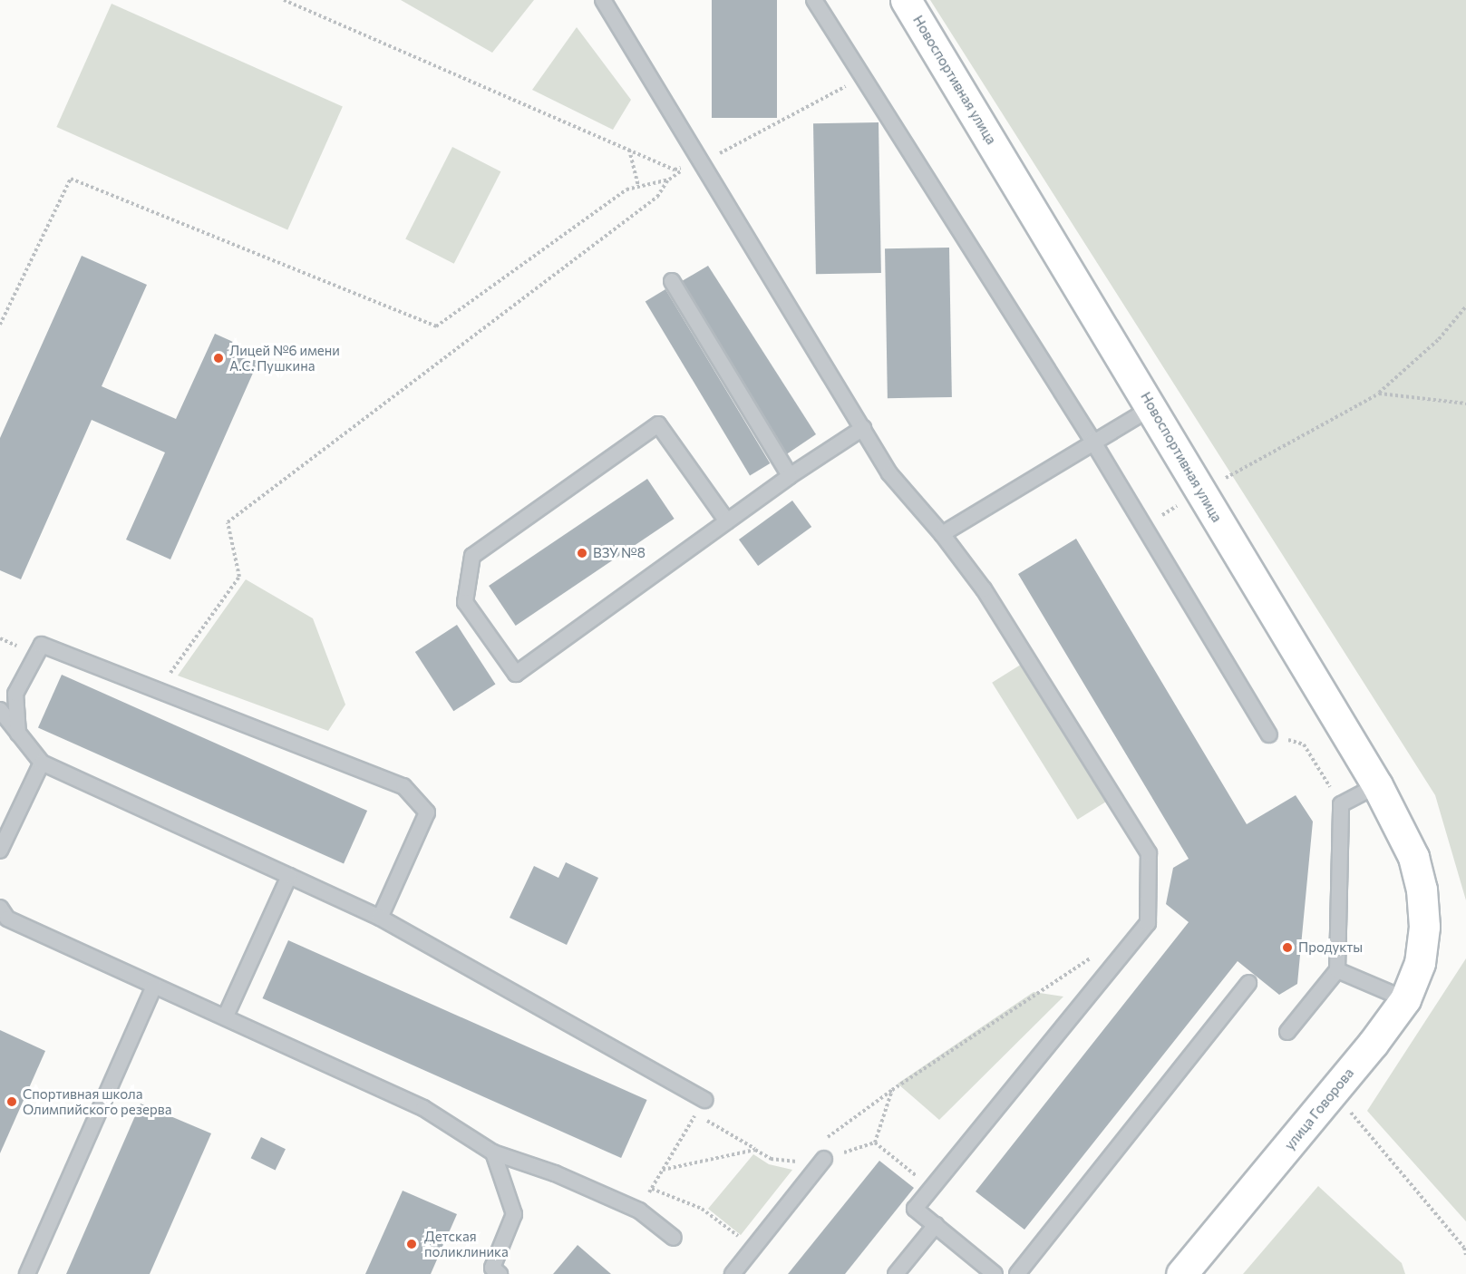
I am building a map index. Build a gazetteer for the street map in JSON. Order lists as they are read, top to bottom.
{
  "streets": {
    "main road": ["Новоспортивная улица", "улица Говорова"]
  },
  "crossings": [
    ["Новоспортивная улица", "улица Говорова"]
  ],
  "places": [
    "Лицей №6 имени А.С. Пушкина",
    "ВЗУ №8",
    "Продукты",
    "Спортивная школа Олимпийского резерва",
    "Детская поликлиника"
  ]
}
